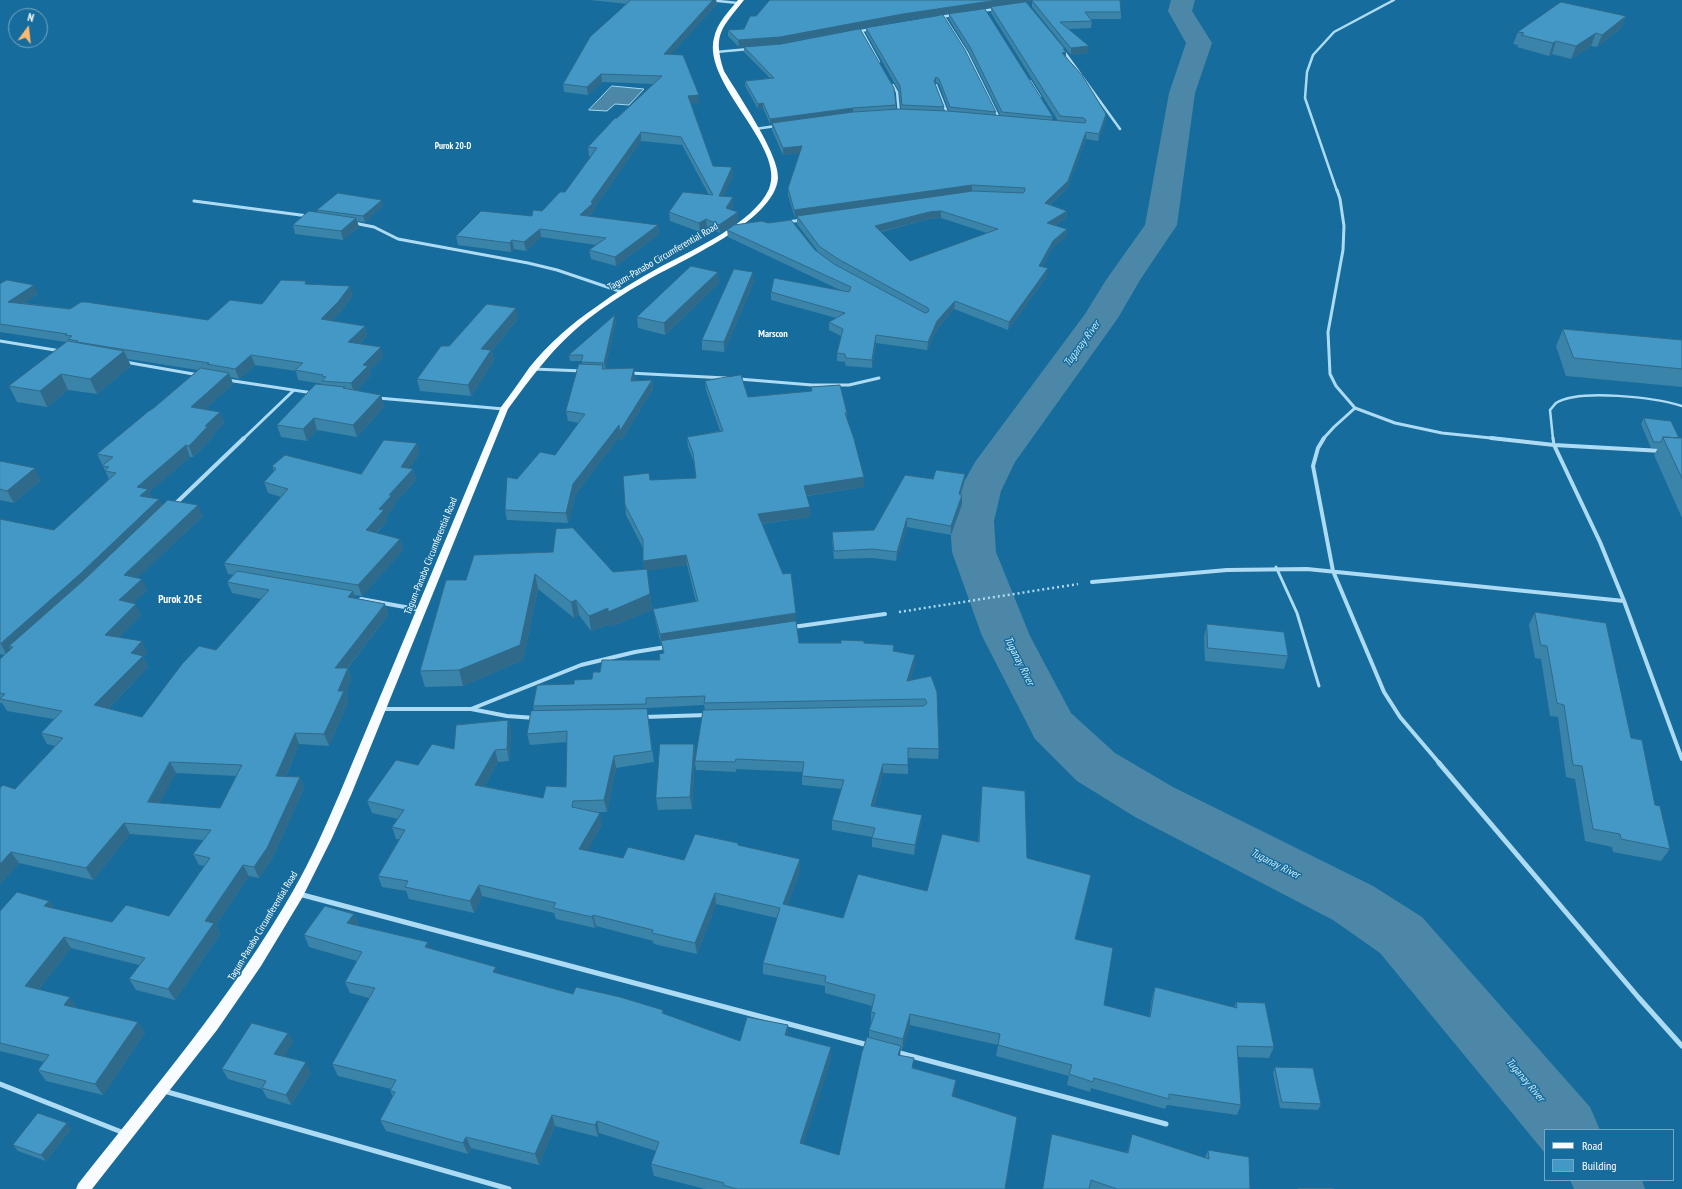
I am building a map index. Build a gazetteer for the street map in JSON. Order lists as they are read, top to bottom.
{
  "streets": {
    "main road": ["Tagum-Panabo Circumferential Road"]
  },
  "districts": ["Purok 20-D", "Marscon", "Purok 20-E"],
  "water": ["Tuganay River"],
  "legend": ["Road", "Building"],
  "north": "top"
}
